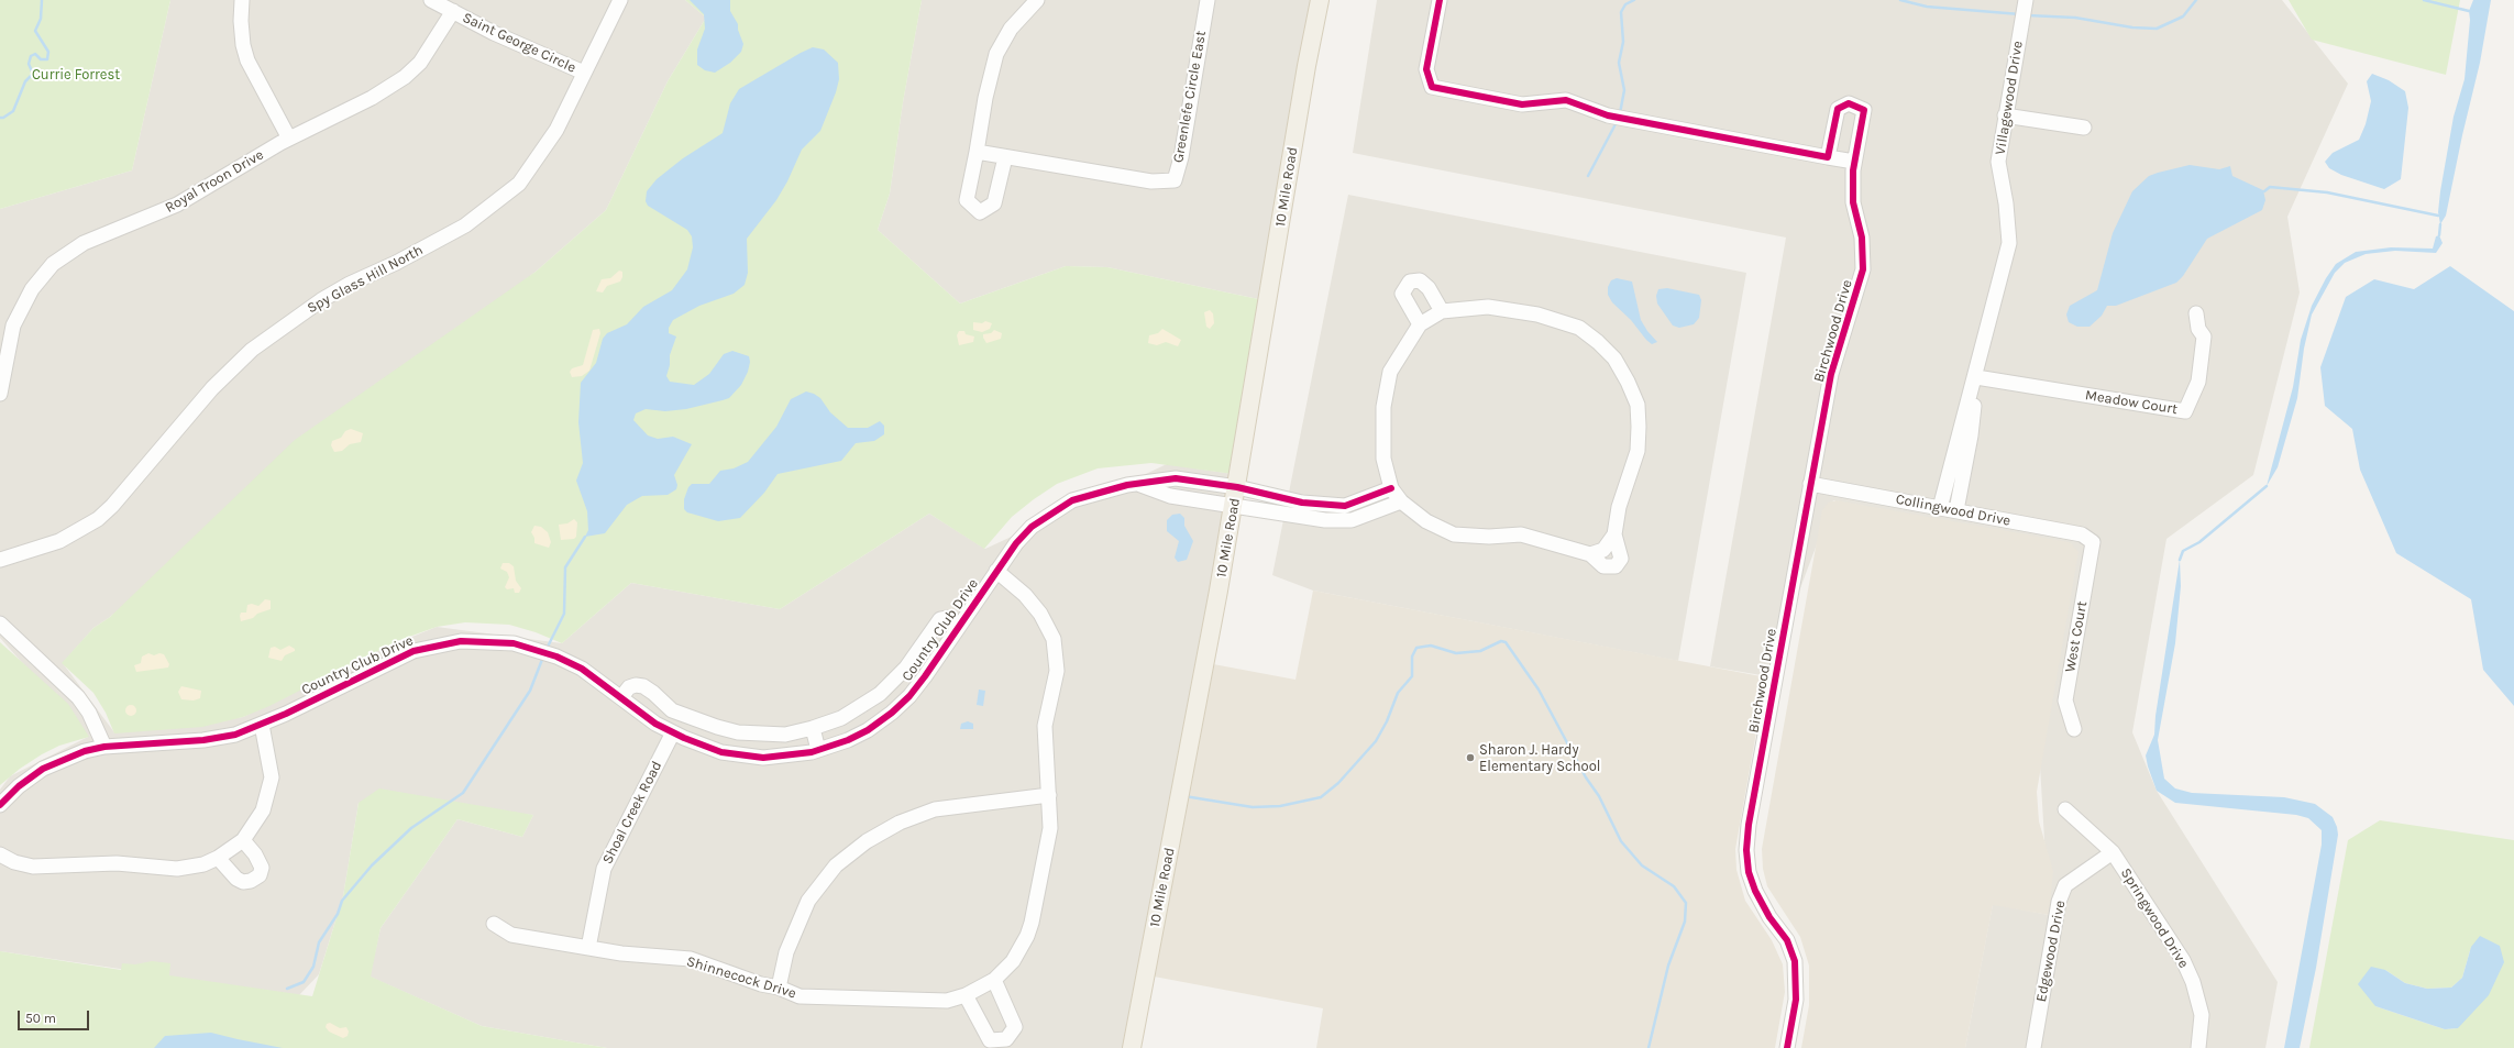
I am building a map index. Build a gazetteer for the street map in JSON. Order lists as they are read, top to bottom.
{
  "streets": {
    "main road": ["10 Mile Road"],
    "street": [
      "Saint George Circle",
      "Greenlefe Circle East",
      "Villagewood Drive",
      "Royal Troon Drive",
      "Spy Glass Hill North",
      "Birchwood Drive",
      "Meadow Court",
      "Collingwood Drive",
      "Country Club Drive",
      "West Court",
      "Shoal Creek Road",
      "Springwood Drive",
      "Edgewood Drive",
      "Shinnecock Drive"
    ]
  },
  "crossings": [
    ["Saint George Circle", "Royal Troon Drive"],
    ["Saint George Circle", "Spy Glass Hill North"],
    ["Villagewood Drive", "Meadow Court"],
    ["Villagewood Drive", "Collingwood Drive"],
    ["10 Mile Road", "Country Club Drive"],
    ["Birchwood Drive", "Collingwood Drive"],
    ["Collingwood Drive", "West Court"],
    ["Country Club Drive", "Shoal Creek Road"],
    ["Country Club Drive", "Shinnecock Drive"],
    ["Shoal Creek Road", "Shinnecock Drive"],
    ["Springwood Drive", "Edgewood Drive"]
  ],
  "parks": ["Currie Forrest"],
  "places": ["Sharon J. Hardy Elementary School"],
  "scale_bar": "50 m"
}
